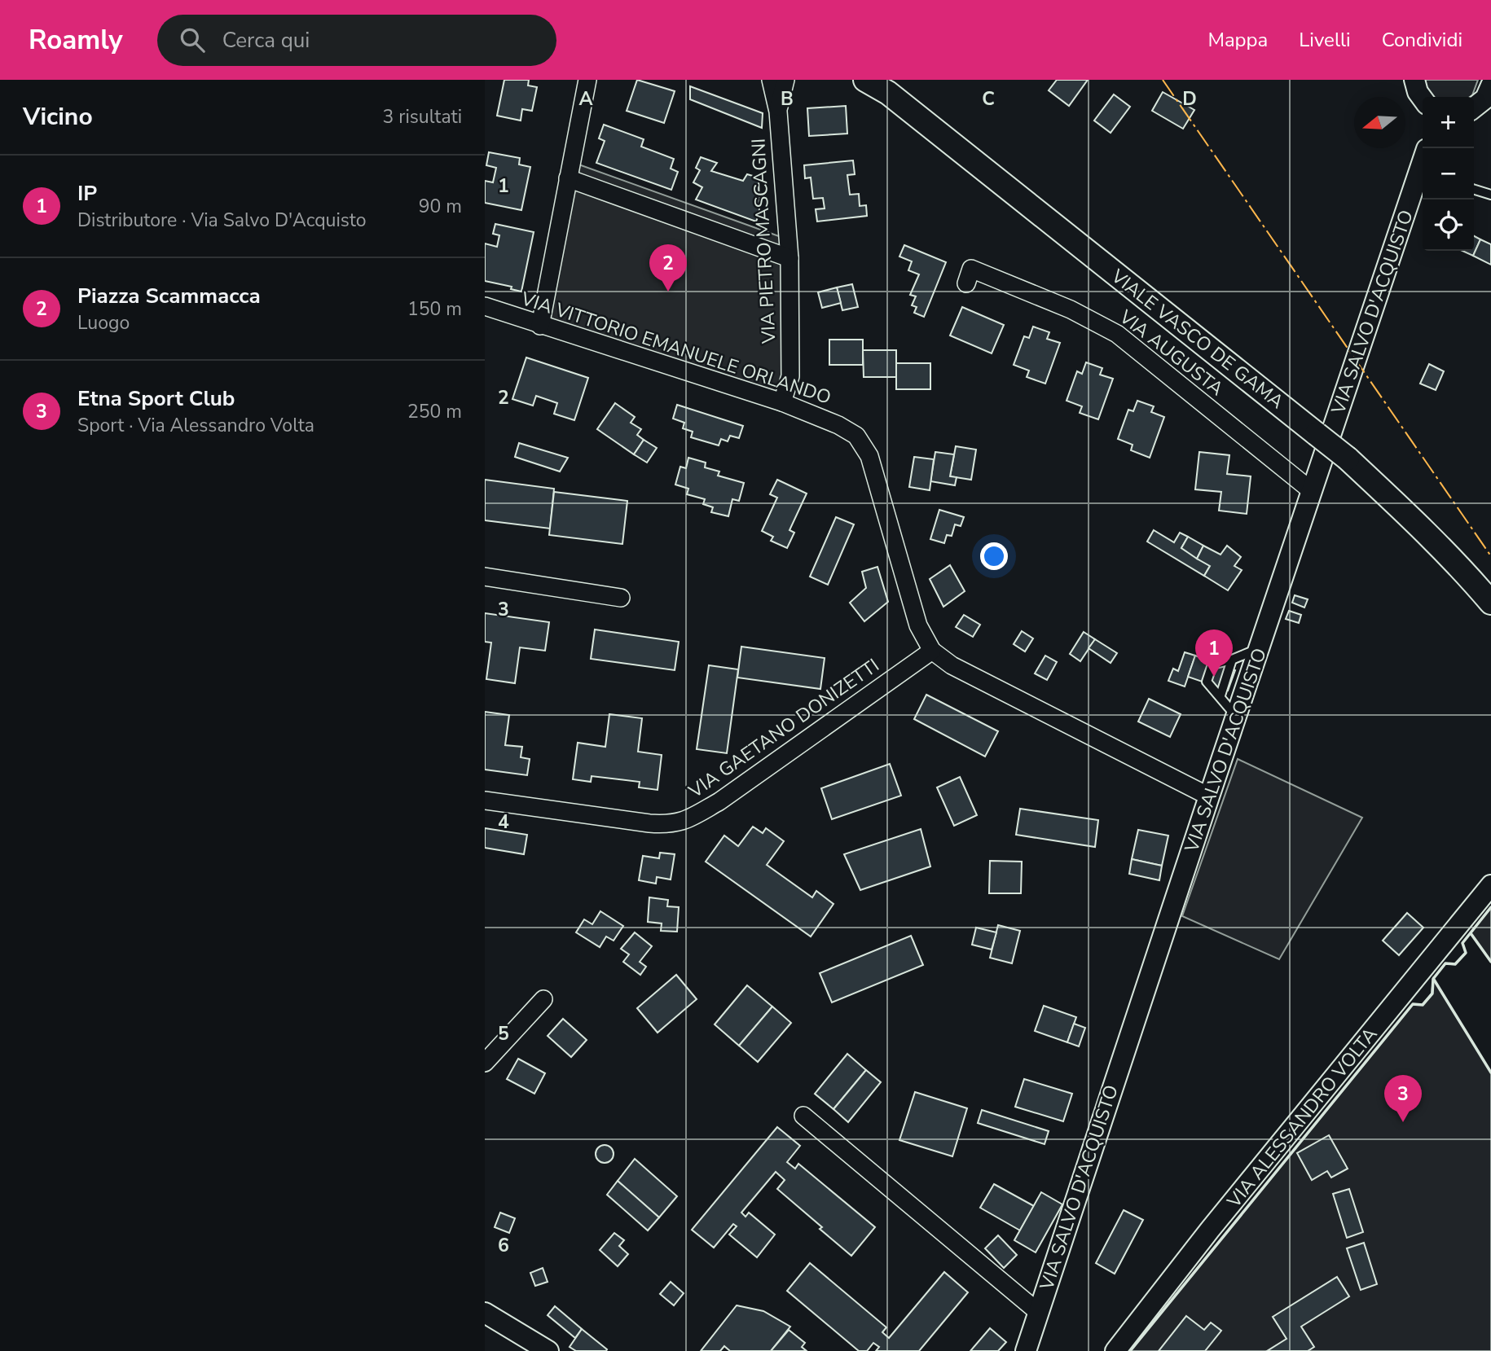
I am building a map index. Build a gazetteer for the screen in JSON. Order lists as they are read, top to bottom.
{
  "streets": {
    "main road": ["VIALE VASCO DE GAMA"],
    "street": [
      "VIA PIETRO MASCAGNI",
      "VIA SALVO D'ACQUISTO",
      "VIA VITTORIO EMANUELE ORLANDO",
      "VIA AUGUSTA",
      "VIA GAETANO DONIZETTI",
      "VIA ALESSANDRO VOLTA"
    ]
  },
  "crossings": [
    ["VIA PIETRO MASCAGNI", "VIA VITTORIO EMANUELE ORLANDO"],
    ["VIA SALVO D'ACQUISTO", "VIA VITTORIO EMANUELE ORLANDO"],
    ["VIA SALVO D'ACQUISTO", "VIA AUGUSTA"],
    ["VIA VITTORIO EMANUELE ORLANDO", "VIA GAETANO DONIZETTI"]
  ],
  "north": "left",
  "page": {
    "header": "Roamly",
    "search": "Cerca qui",
    "nav": ["Mappa", "Livelli", "Condividi"],
    "heading": ["Vicino", "3 risultati"],
    "map_buttons": ["+", "−"],
    "list": [
      {
        "mark": "1",
        "name": "IP",
        "note": "Distributore · Via Salvo D'Acquisto",
        "value": "90 m"
      },
      {
        "mark": "2",
        "name": "Piazza Scammacca",
        "note": "Luogo",
        "value": "150 m"
      },
      {
        "mark": "3",
        "name": "Etna Sport Club",
        "note": "Sport · Via Alessandro Volta",
        "value": "250 m"
      }
    ],
    "pins": ["2", "1", "3"]
  },
  "grid": {
    "columns": [
      "A",
      "B",
      "C",
      "D"
    ],
    "rows": [
      "1",
      "2",
      "3",
      "4",
      "5",
      "6"
    ]
  }
}
